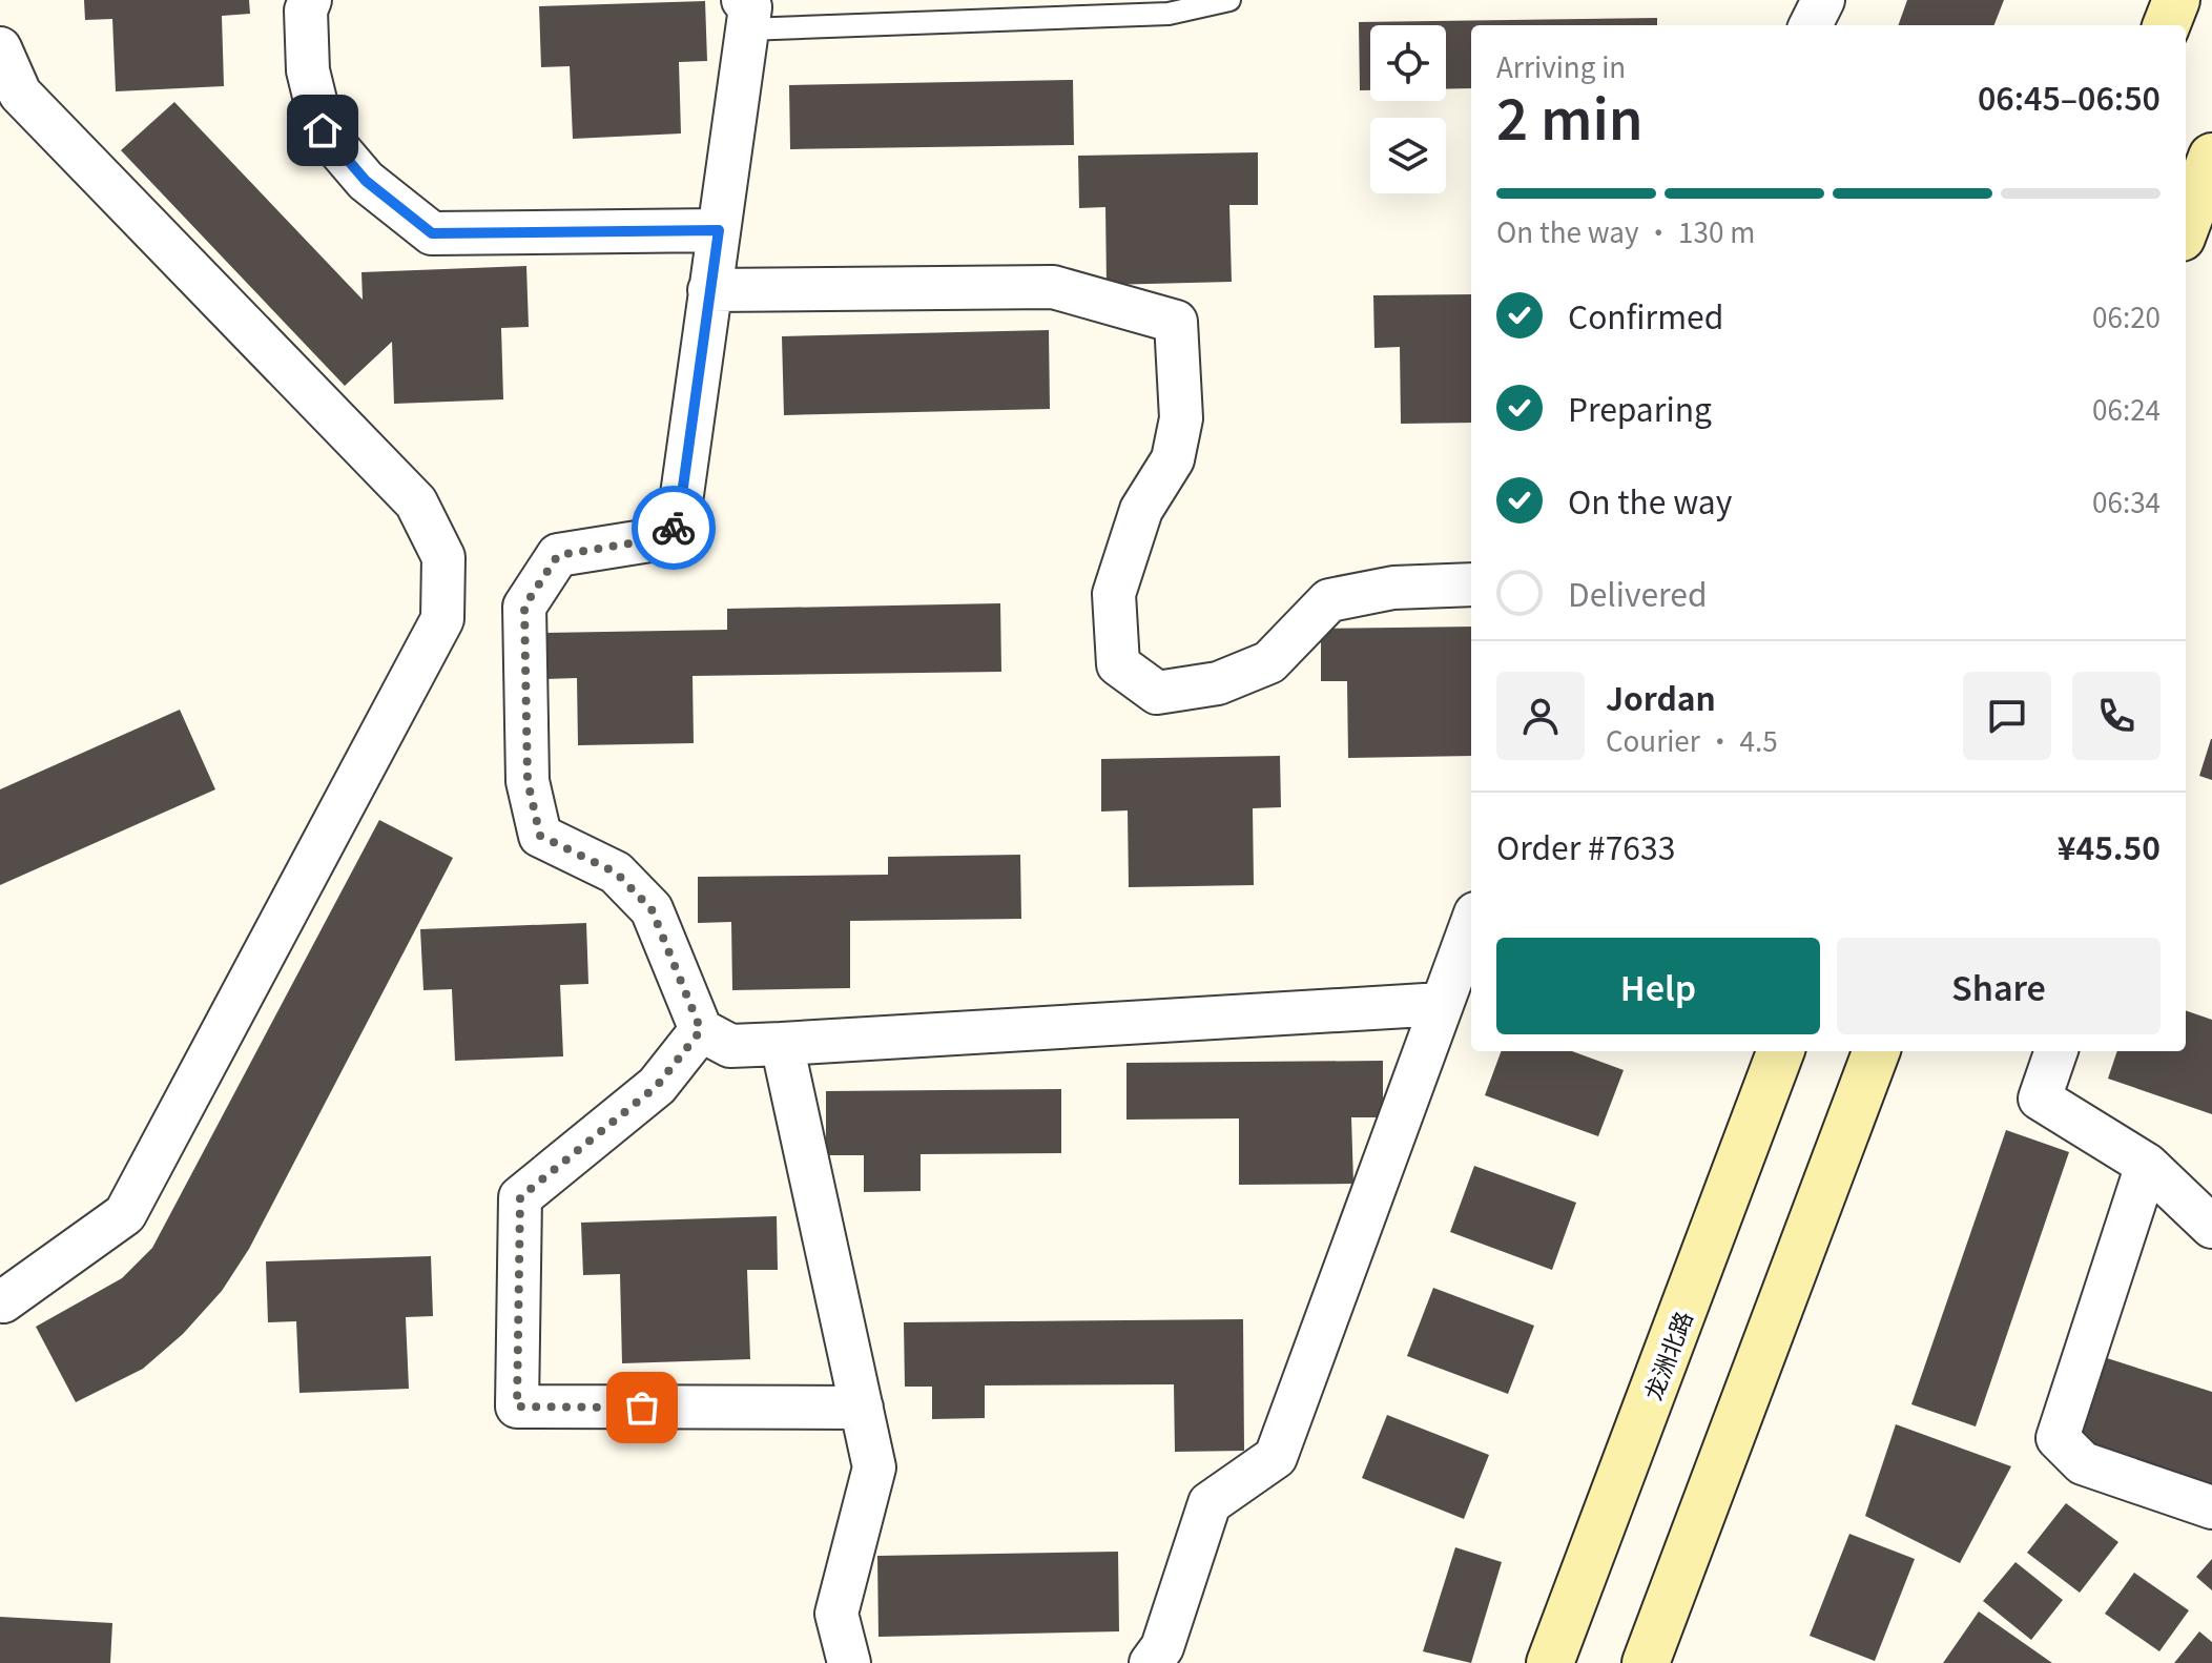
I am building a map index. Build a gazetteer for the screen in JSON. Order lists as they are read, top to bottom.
{
  "streets": {
    "main road": ["龙洲北路"]
  },
  "page": {
    "heading": ["2 min", "Arriving in", "06:45–06:50"],
    "panel": [
      "Jordan",
      "Courier · 4.5",
      "Order #7633",
      "¥45.50"
    ],
    "bar": "On the way · 130 m",
    "list": [
      ["Confirmed", "06:20"],
      ["Preparing", "06:24"],
      ["On the way", "06:34"],
      "Delivered"
    ],
    "buttons": ["Help", "Share"]
  }
}
